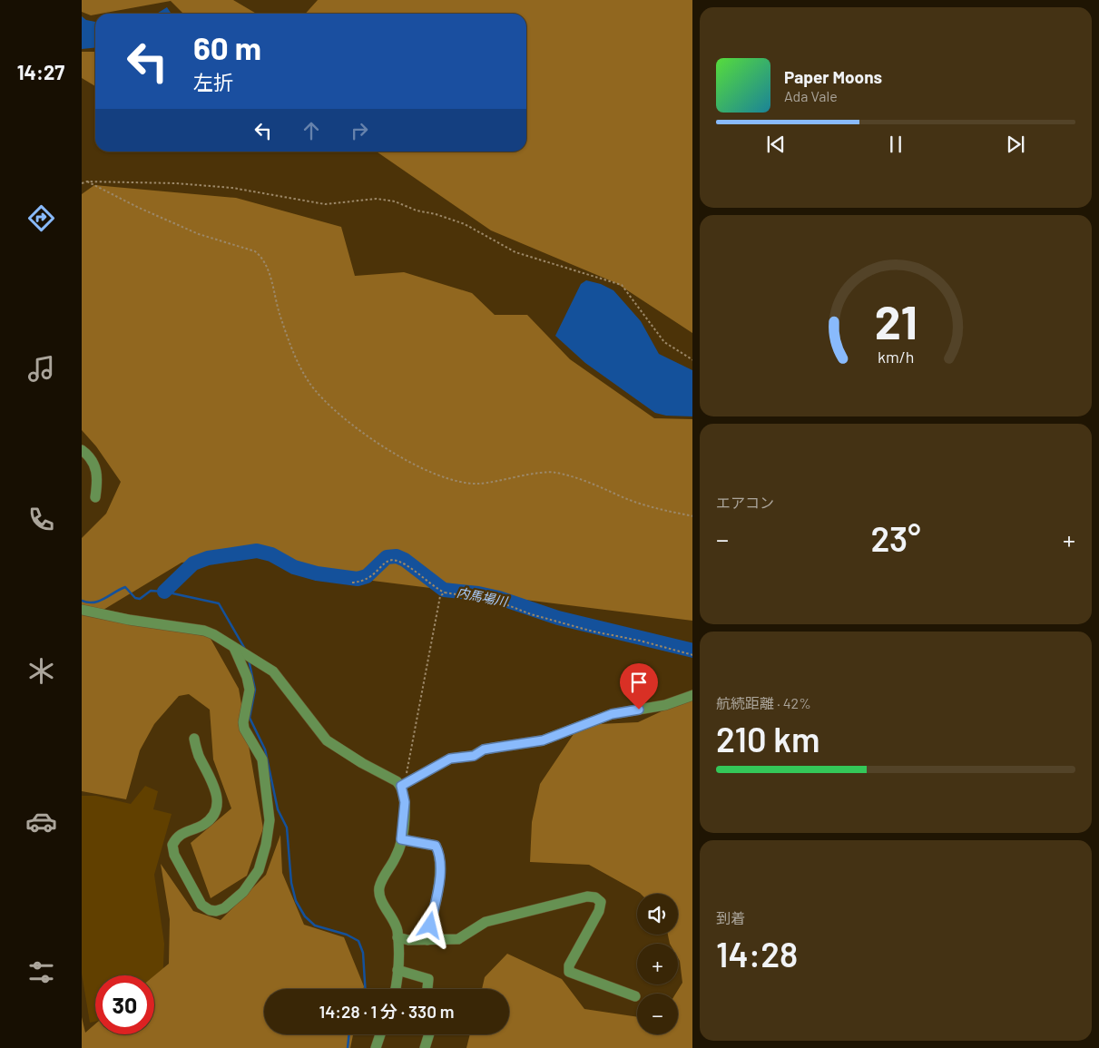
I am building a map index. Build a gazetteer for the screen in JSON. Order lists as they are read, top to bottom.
{
  "water": ["内馬場川"],
  "page": {
    "tabs": "14:27",
    "turn": ["60 m", "左折"],
    "song": ["Paper Moons", "Ada Vale"],
    "tile": [
      "エアコン",
      ["航続距離 · 42%", "210 km"],
      ["到着", "14:28"]
    ],
    "heat": ["−", "23°", "+"],
    "map_buttons": ["+", "−"],
    "limit": "30",
    "trip": "14:28 · 1 分 · 330 m",
    "gauge": ["21", "km/h"]
  }
}
